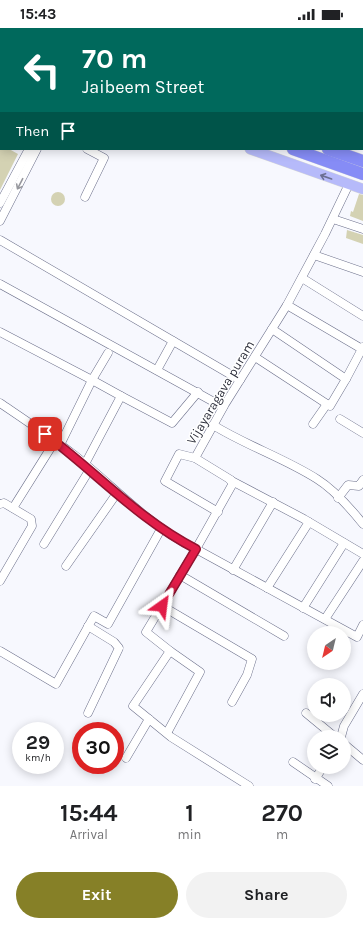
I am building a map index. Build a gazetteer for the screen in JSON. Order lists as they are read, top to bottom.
{
  "streets": {
    "street": ["Vijayaragava puram"]
  },
  "north": "bottom left",
  "page": {
    "status": "15:43",
    "turn": ["70 m", "Jaibeem Street"],
    "then": "Then",
    "speed": "29 km/h",
    "limit": "30",
    "eta": [
      "15:44",
      "Arrival",
      "1",
      "min",
      "270",
      "m"
    ],
    "buttons": ["Exit", "Share"]
  }
}
